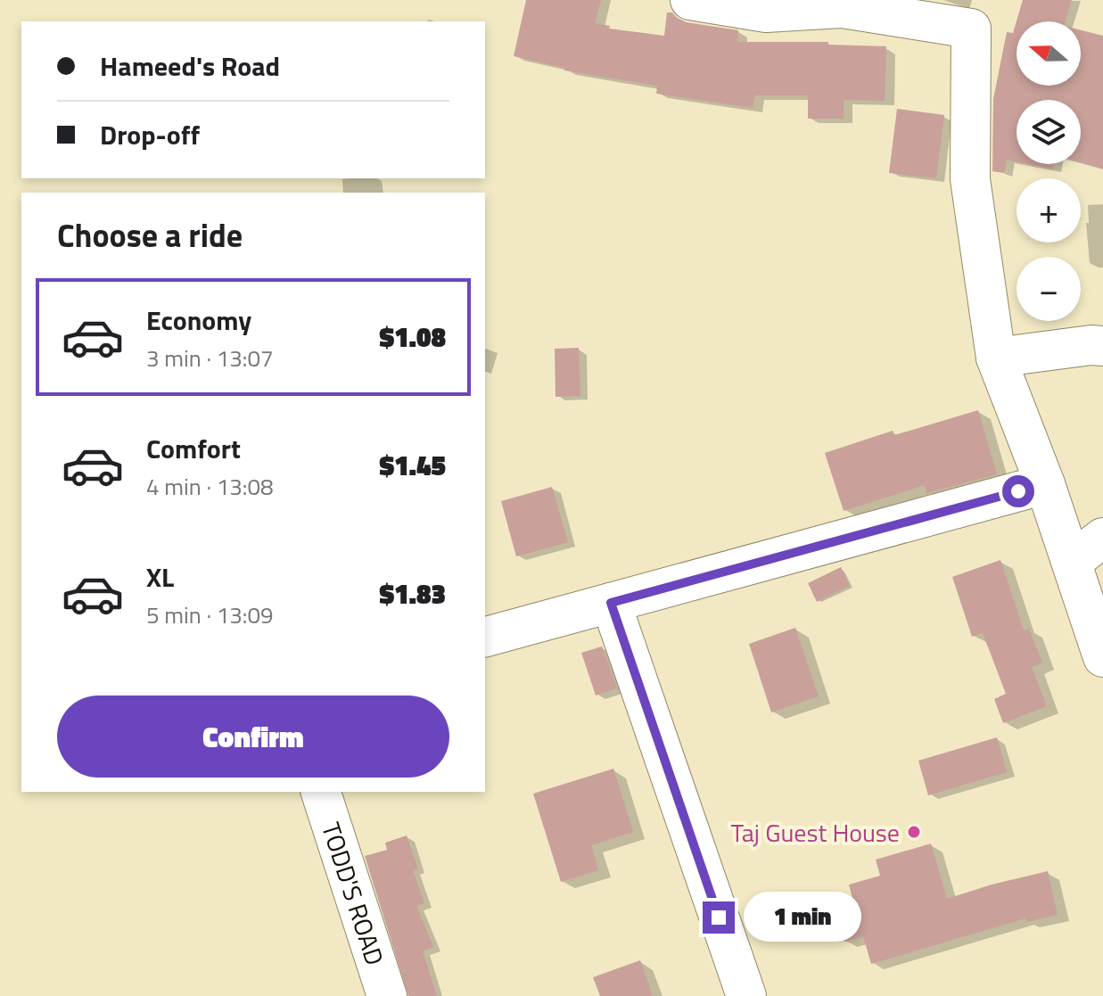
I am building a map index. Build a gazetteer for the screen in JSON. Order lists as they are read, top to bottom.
{
  "streets": {
    "street": ["TODD'S ROAD"]
  },
  "places": ["Taj Guest House"],
  "north": "left",
  "page": {
    "map_buttons": ["+", "−"],
    "banner": ["Hameed's Road", "Drop-off"],
    "heading": "Choose a ride",
    "list": [
      {
        "name": "Economy",
        "note": "3 min · 13:07",
        "value": "$1.08"
      },
      {
        "name": "Comfort",
        "note": "4 min · 13:08",
        "value": "$1.45"
      },
      {
        "name": "XL",
        "note": "5 min · 13:09",
        "value": "$1.83"
      }
    ],
    "buttons": "Confirm",
    "bubble": "1 min"
  }
}
